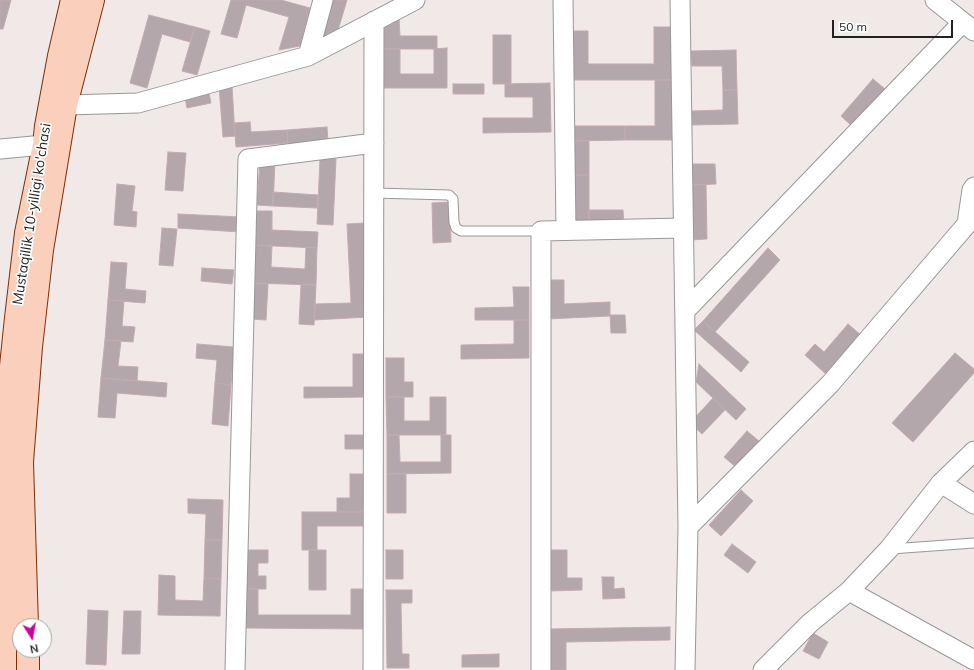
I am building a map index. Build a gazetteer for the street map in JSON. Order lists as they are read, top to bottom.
{
  "streets": {
    "main road": ["Mustaqillik 10-yilligi ko'chasi"]
  },
  "scale_bar": "50 m",
  "north": "bottom"
}
